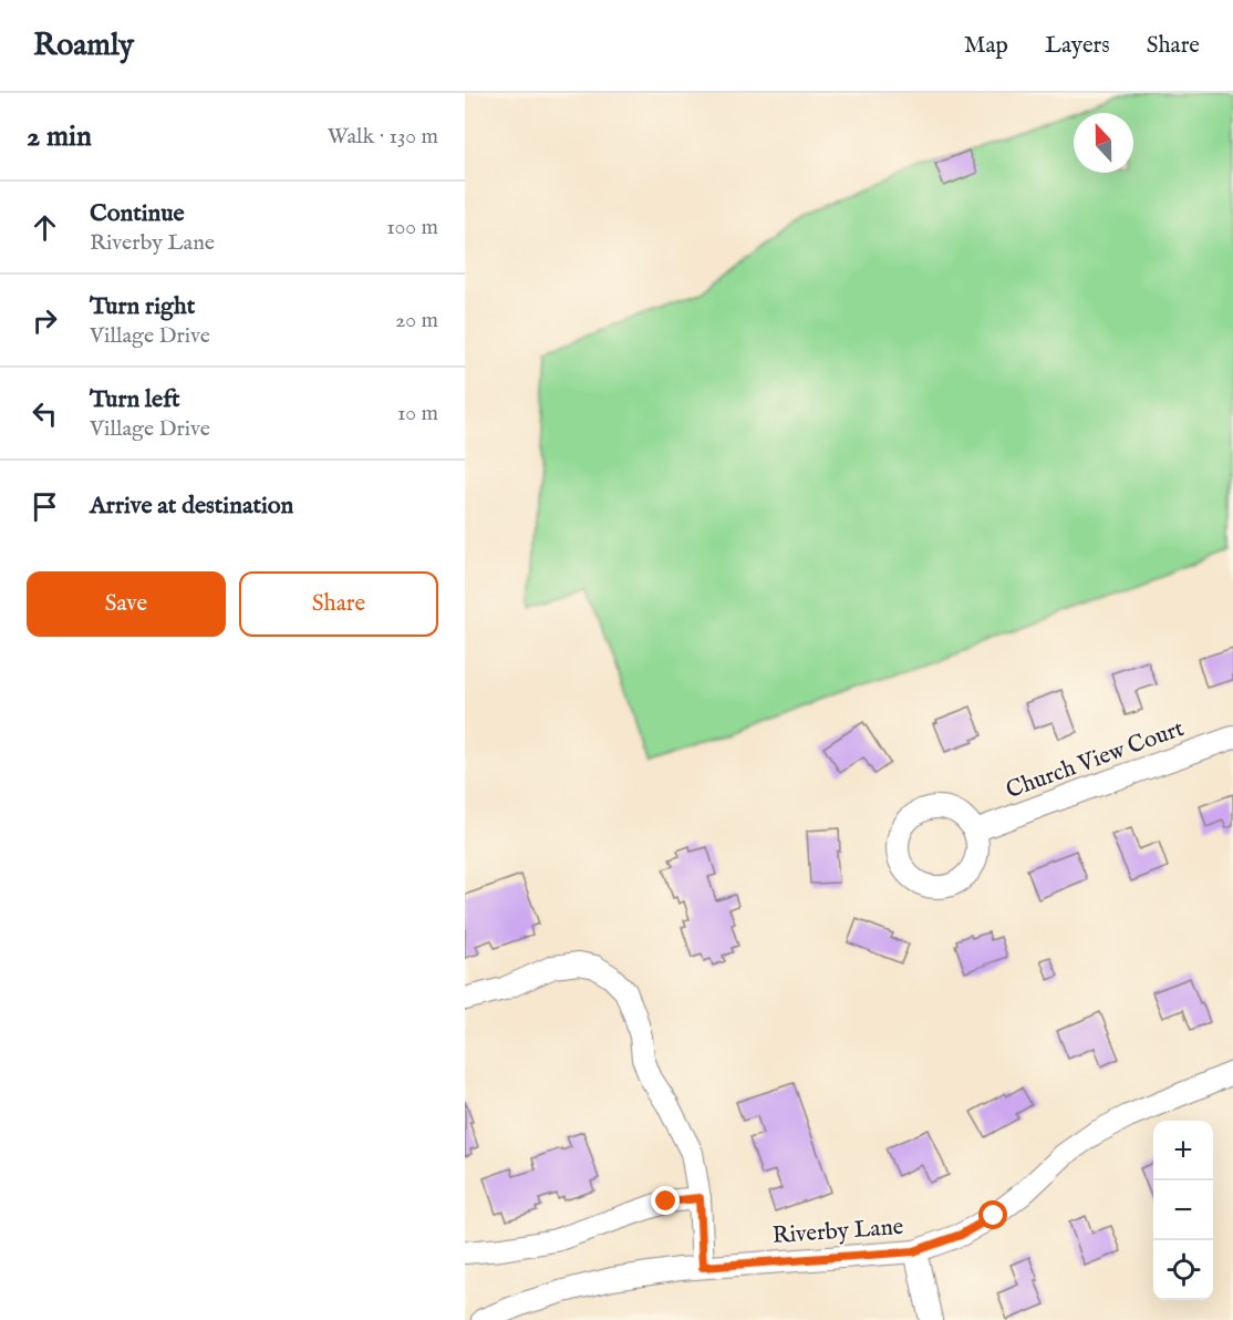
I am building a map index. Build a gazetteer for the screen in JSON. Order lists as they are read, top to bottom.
{
  "streets": {
    "street": ["Church View Court", "Riverby Lane"]
  },
  "north": "top",
  "page": {
    "header": "Roamly",
    "nav": ["Map", "Layers", "Share"],
    "heading": ["2 min", "Walk · 130 m"],
    "list": [
      ["Continue", "Riverby Lane", "100 m"],
      ["Turn right", "Village Drive", "20 m"],
      ["Turn left", "Village Drive", "10 m"],
      "Arrive at destination"
    ],
    "buttons": ["Save", "Share"],
    "map_buttons": ["+", "−"]
  }
}
